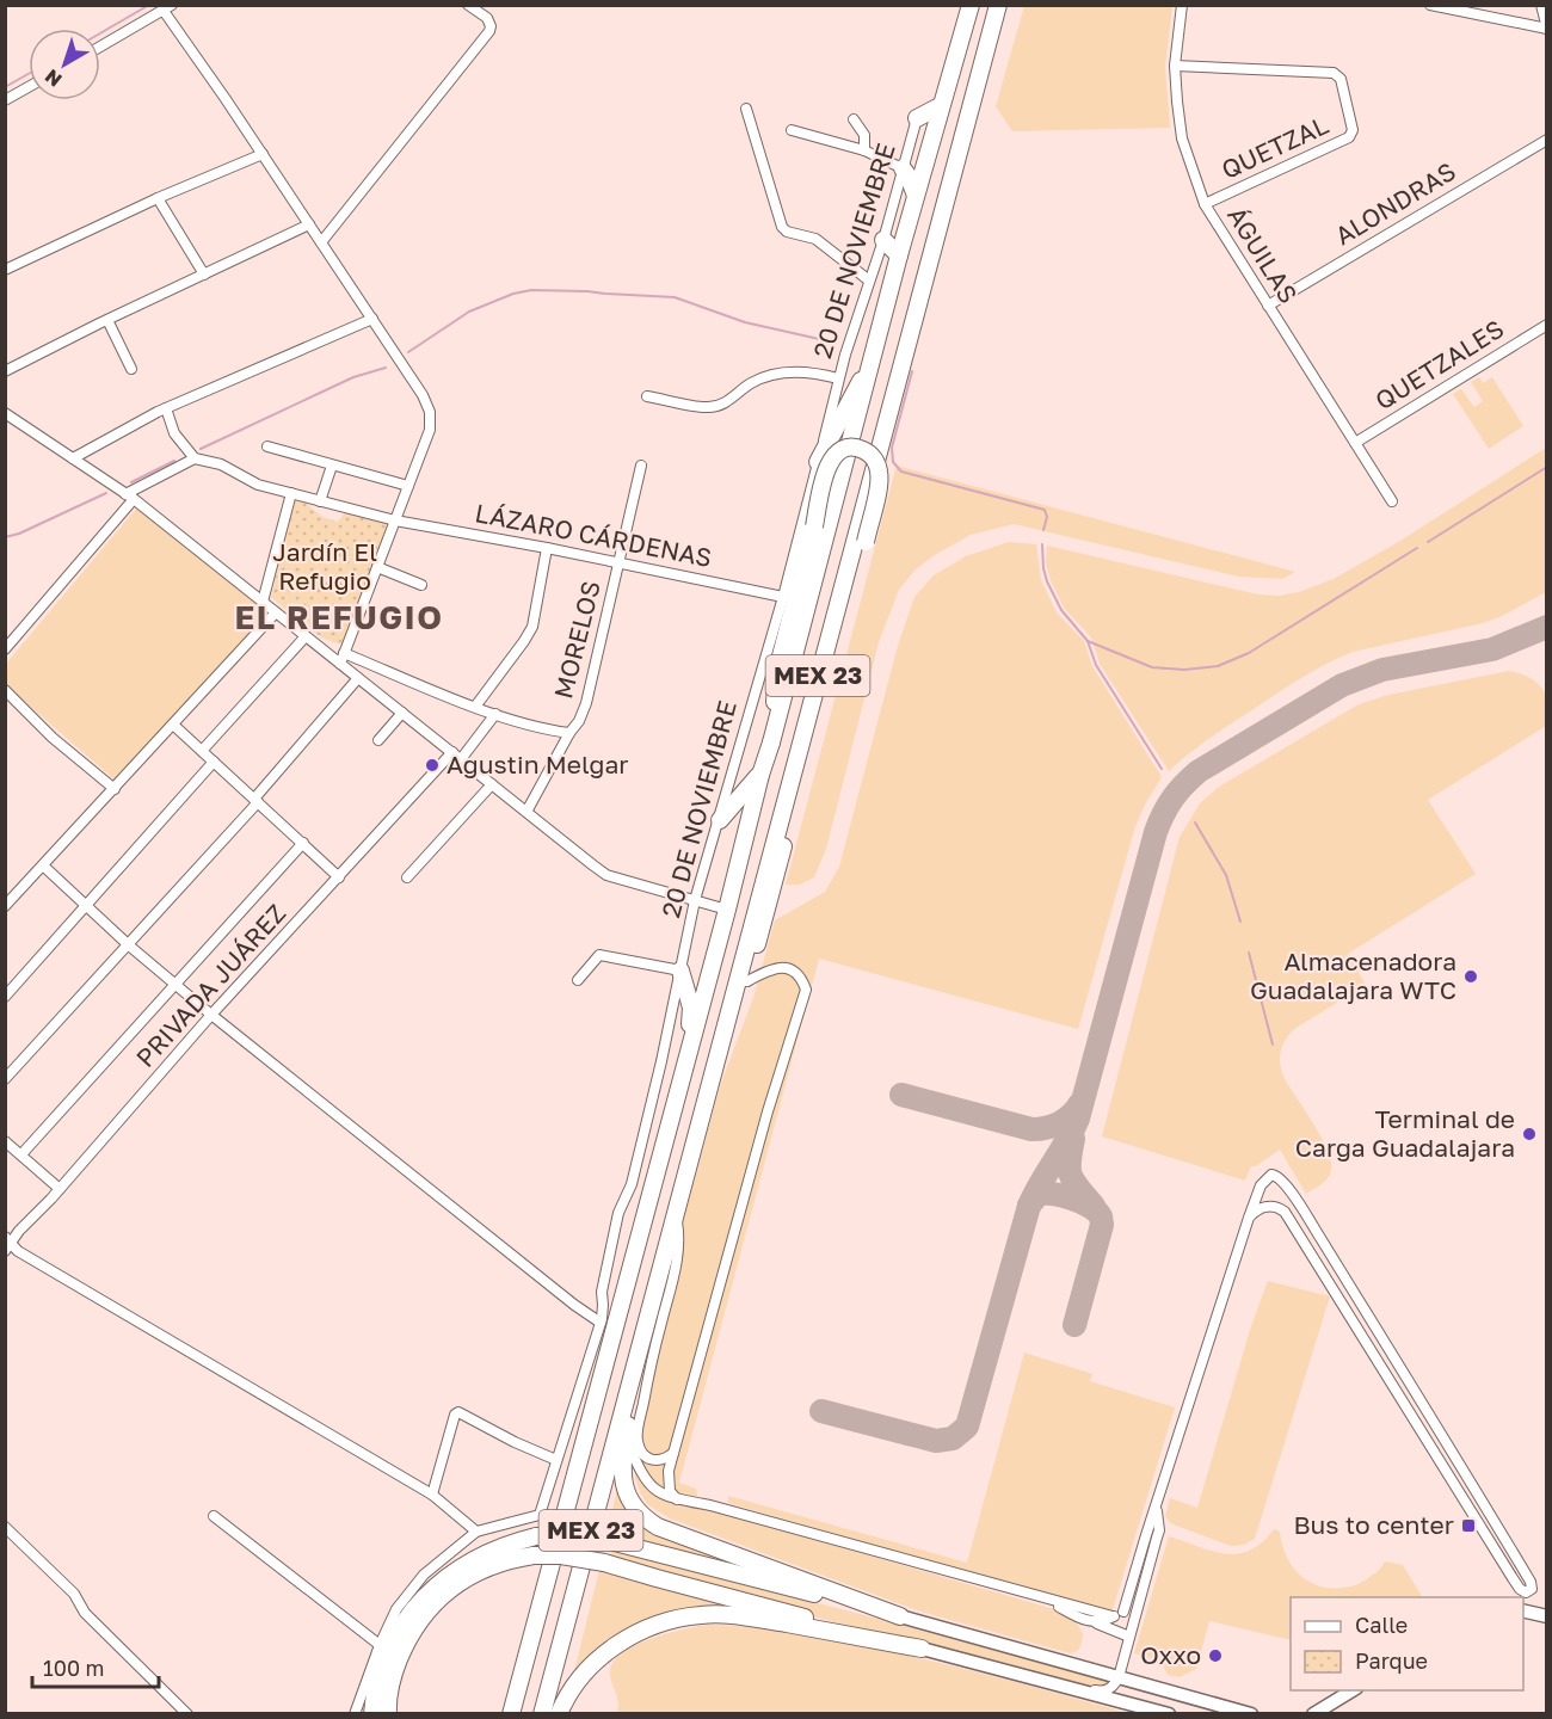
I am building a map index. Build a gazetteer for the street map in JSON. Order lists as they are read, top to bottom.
{
  "streets": {
    "main road": ["MEX 23"],
    "street": [
      "QUETZAL",
      "ALONDRAS",
      "20 DE NOVIEMBRE",
      "ÁGUILAS",
      "QUETZALES",
      "LÁZARO CÁRDENAS",
      "MORELOS",
      "PRIVADA JUÁREZ"
    ]
  },
  "crossings": [
    ["QUETZAL", "ÁGUILAS"],
    ["ALONDRAS", "ÁGUILAS"],
    ["20 DE NOVIEMBRE", "LÁZARO CÁRDENAS"],
    ["ÁGUILAS", "QUETZALES"],
    ["LÁZARO CÁRDENAS", "MORELOS"]
  ],
  "districts": ["EL REFUGIO"],
  "parks": ["Jardín El Refugio"],
  "places": {
    "other": [
      "Agustin Melgar",
      "Almacenadora Guadalajara WTC",
      "Terminal de Carga Guadalajara",
      "Oxxo"
    ],
    "transit": ["Bus to center"]
  },
  "legend": ["Calle", "Parque"],
  "scale_bar": "100 m",
  "north": "bottom left"
}
